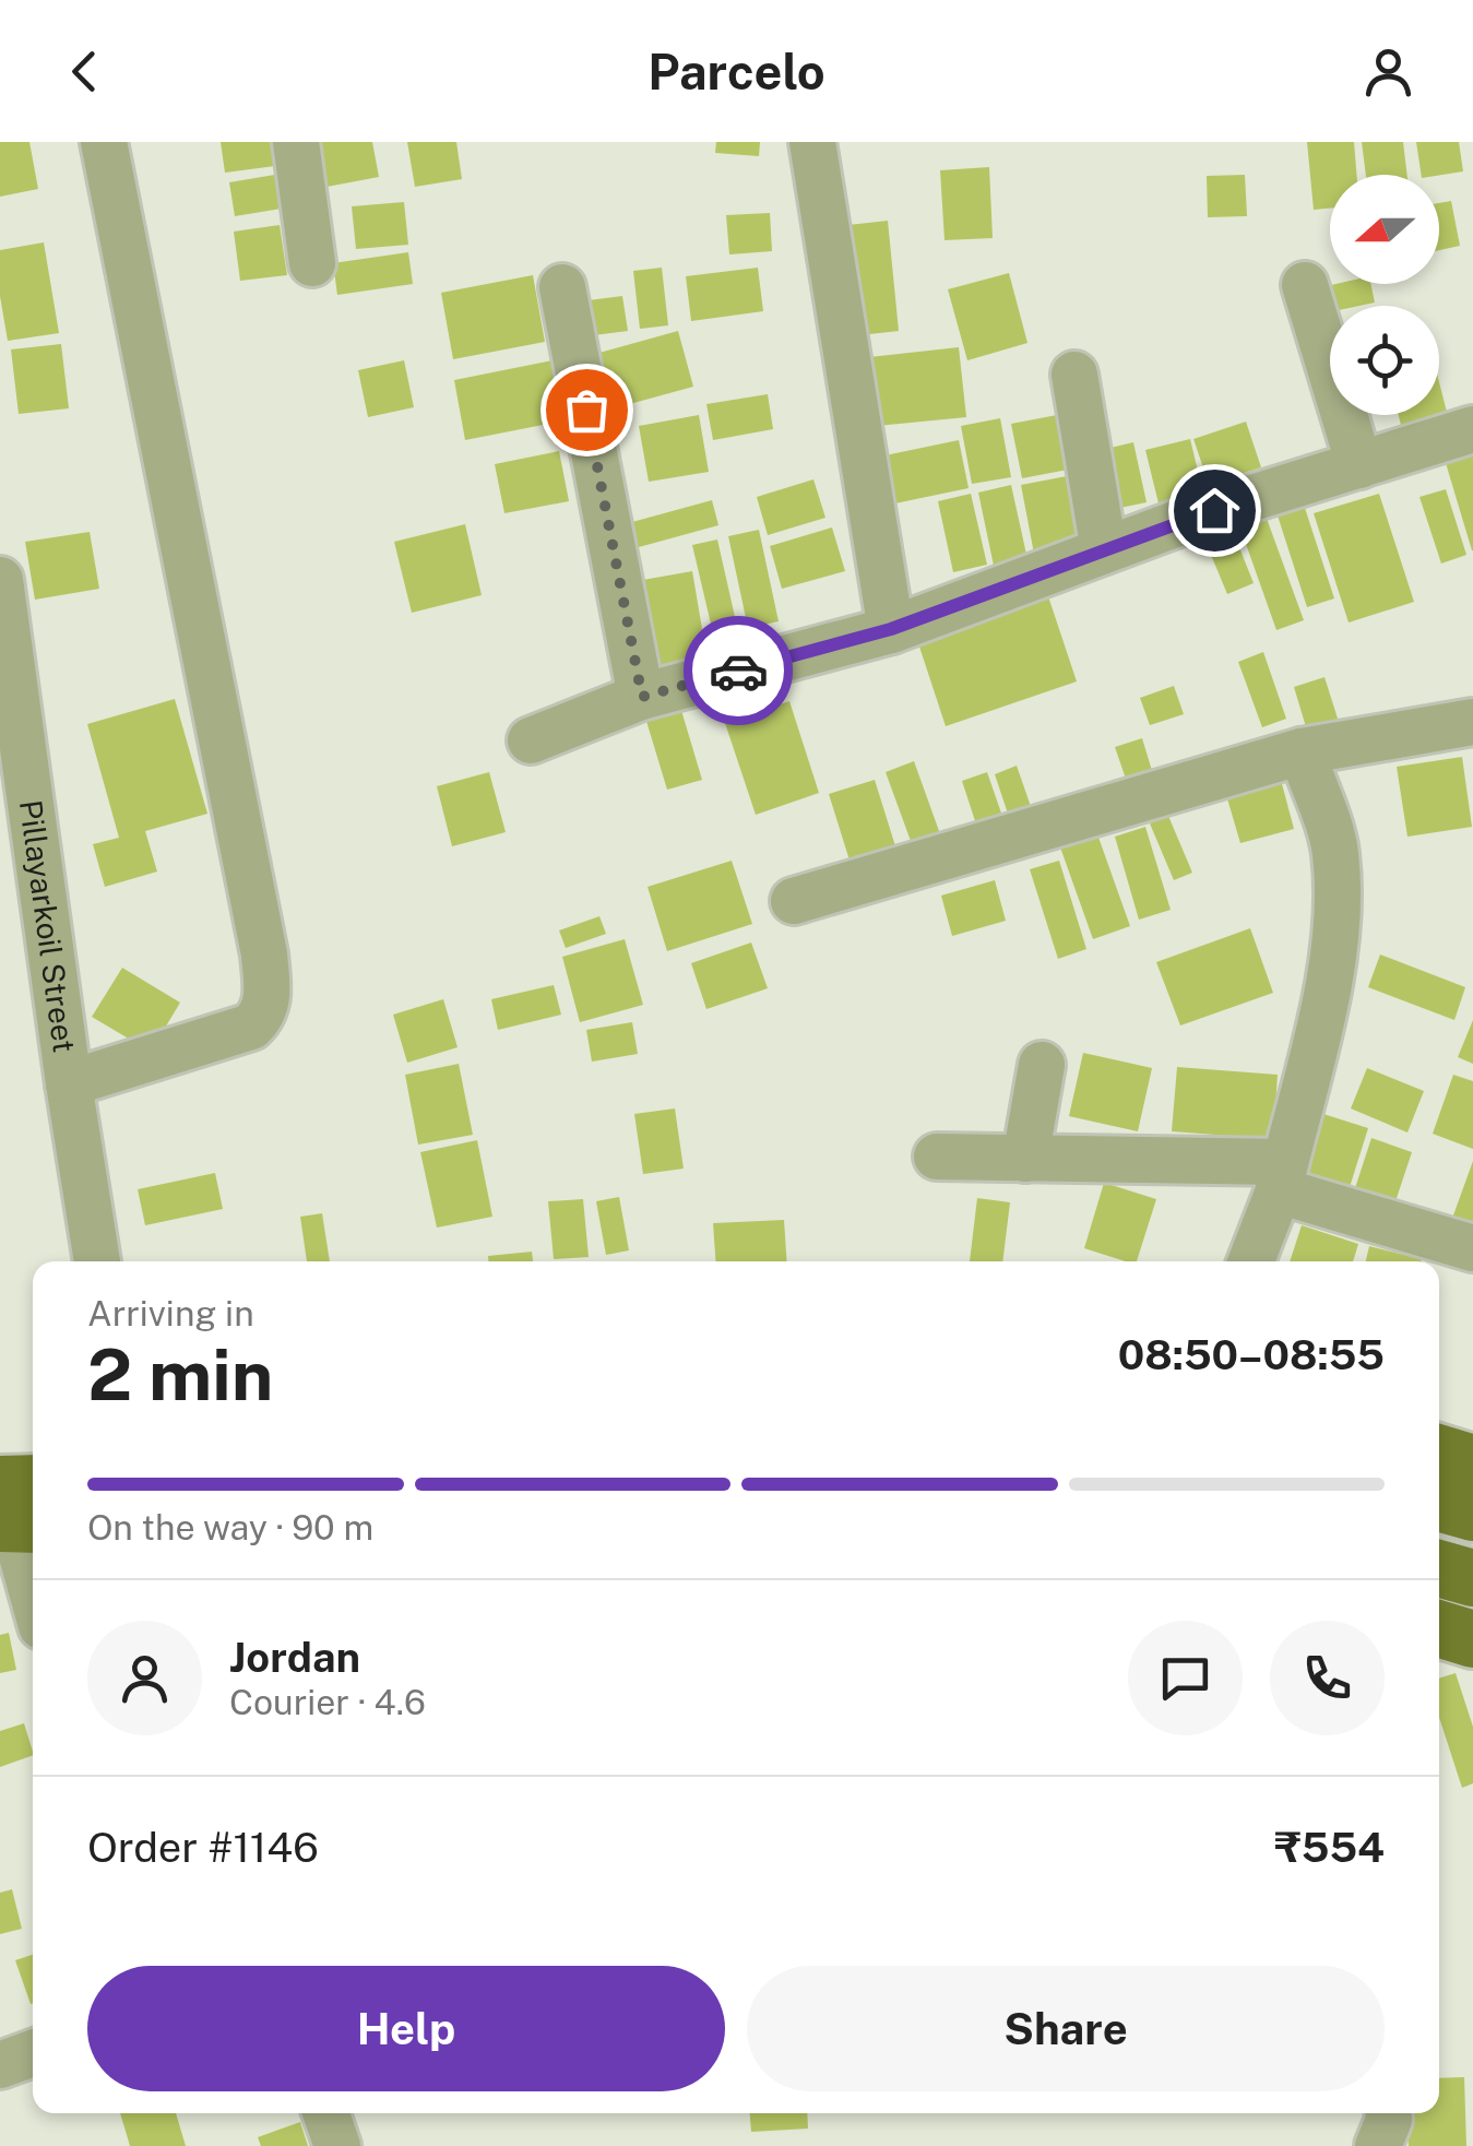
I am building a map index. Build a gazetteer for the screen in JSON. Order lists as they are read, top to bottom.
{
  "streets": {
    "street": ["Pillayarkoil Street"]
  },
  "north": "left",
  "page": {
    "header": "Parcelo",
    "heading": ["2 min", "Arriving in", "08:50–08:55"],
    "panel": [
      "Jordan",
      "Courier · 4.6",
      "Order #1146",
      "₹554"
    ],
    "bar": "On the way · 90 m",
    "buttons": ["Help", "Share"]
  }
}
